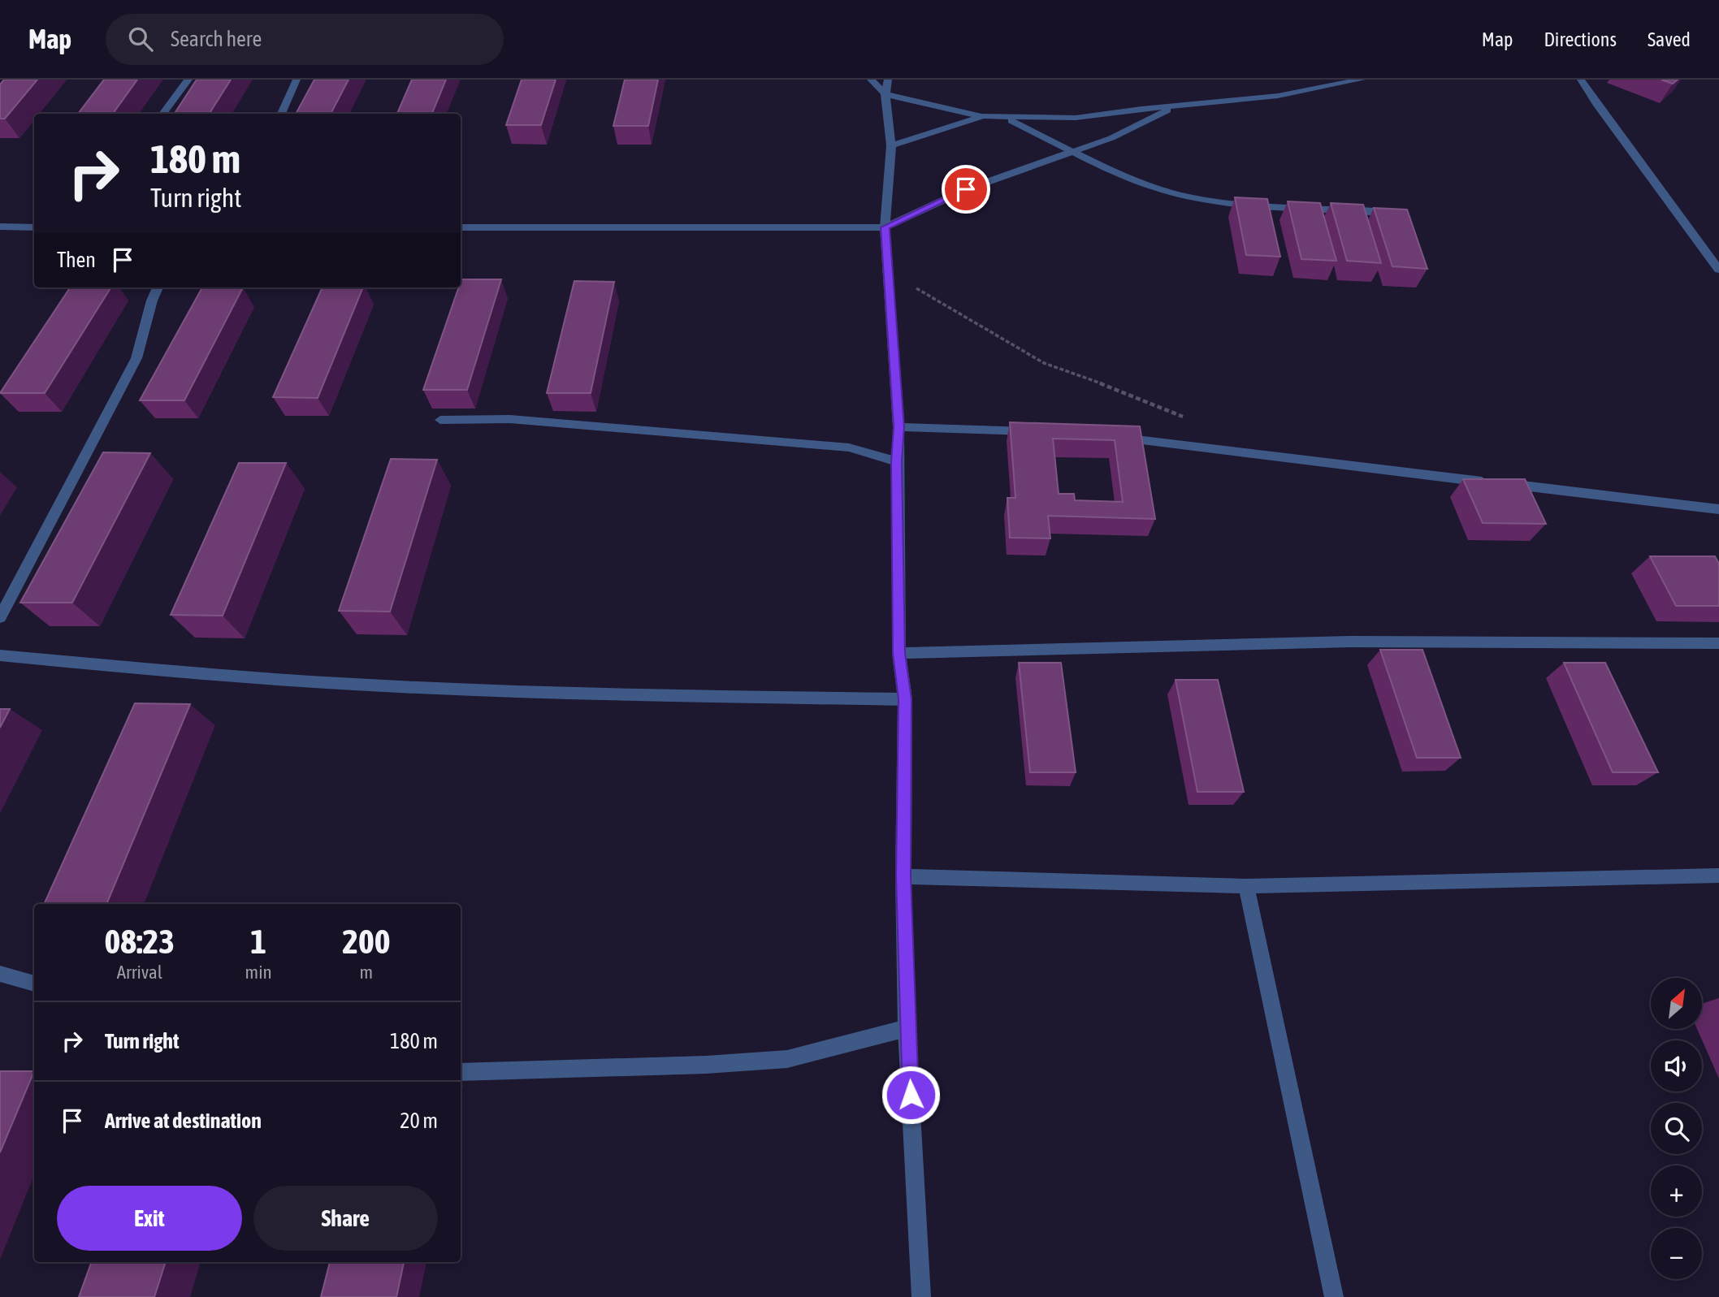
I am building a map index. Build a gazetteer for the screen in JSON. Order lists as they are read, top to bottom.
{
  "north": "top right",
  "page": {
    "header": "Map",
    "search": "Search here",
    "nav": ["Map", "Directions", "Saved"],
    "turn": ["180 m", "Turn right"],
    "then": "Then",
    "eta": [
      "08:23",
      "Arrival",
      "1",
      "min",
      "200",
      "m"
    ],
    "map_buttons": ["+", "−"],
    "list": [
      {
        "name": "Turn right",
        "value": "180 m"
      },
      {
        "name": "Arrive at destination",
        "value": "20 m"
      }
    ],
    "buttons": ["Exit", "Share"]
  }
}
